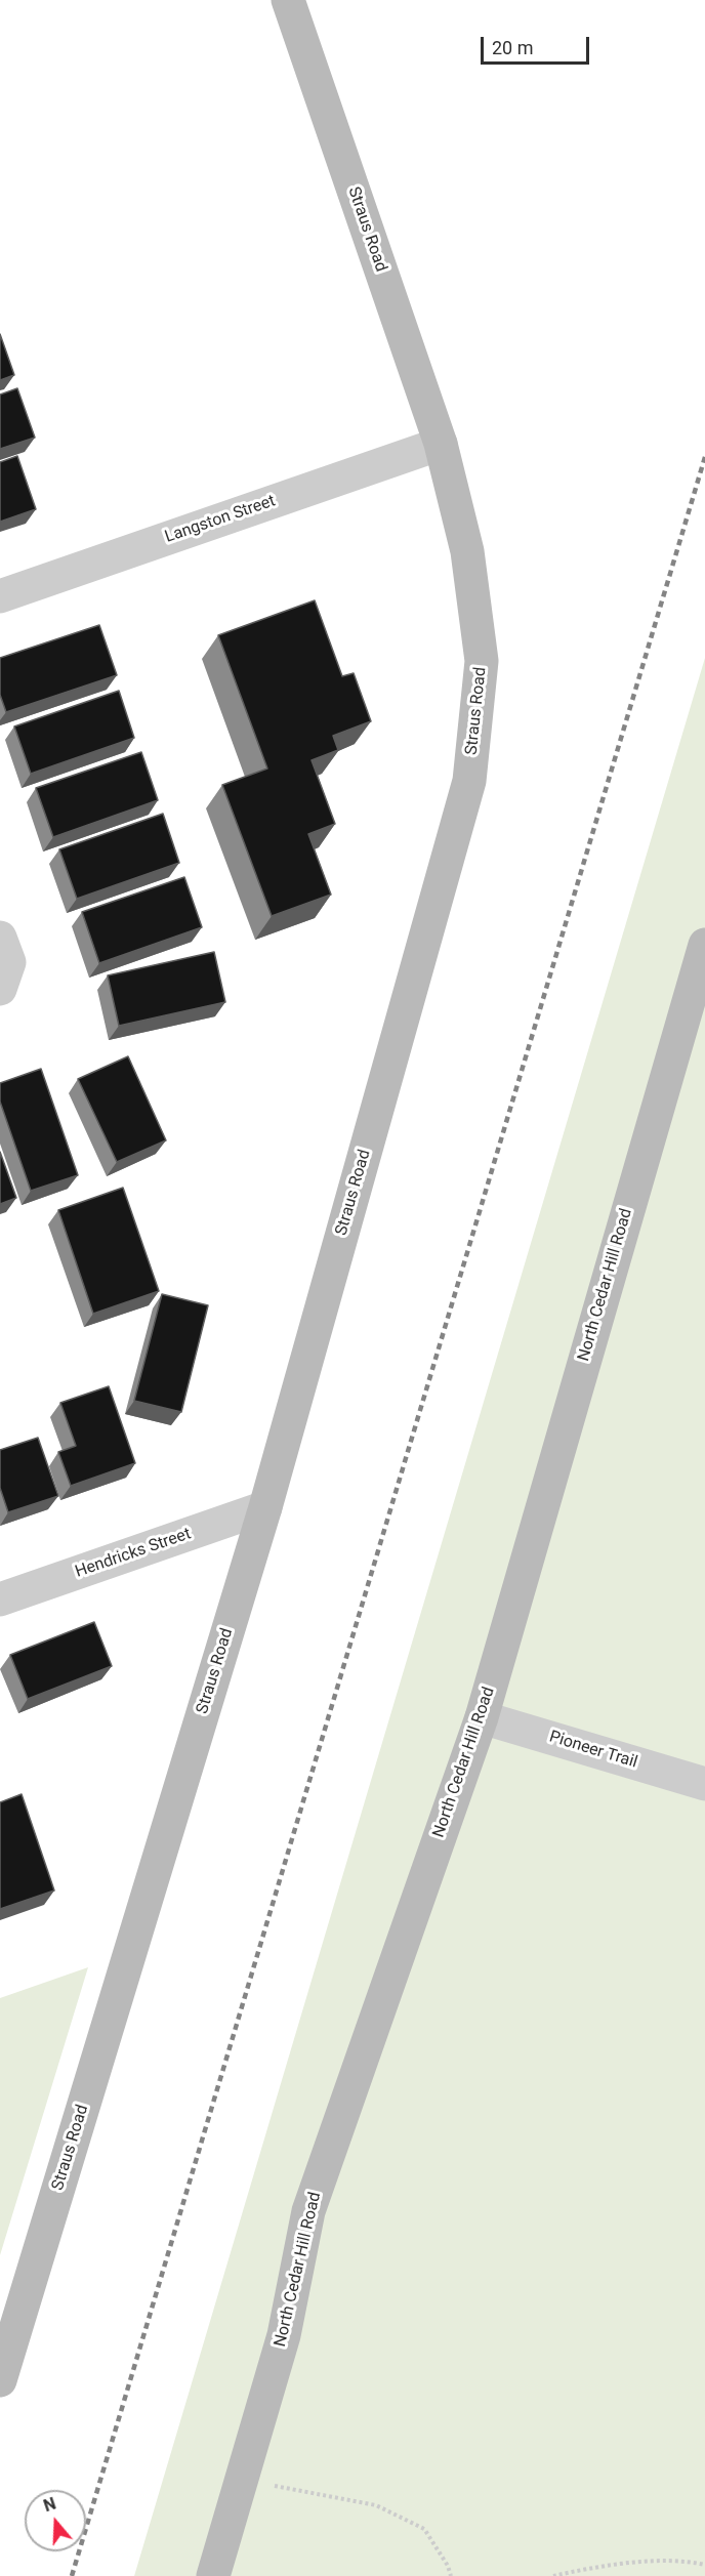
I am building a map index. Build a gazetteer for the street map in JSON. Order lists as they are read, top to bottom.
{
  "streets": {
    "street": [
      "Straus Road",
      "Langston Street",
      "North Cedar Hill Road",
      "Hendricks Street",
      "Pioneer Trail"
    ]
  },
  "crossings": [
    ["Straus Road", "Langston Street"],
    ["Straus Road", "Hendricks Street"],
    ["North Cedar Hill Road", "Pioneer Trail"]
  ],
  "scale_bar": "20 m",
  "north": "top"
}
